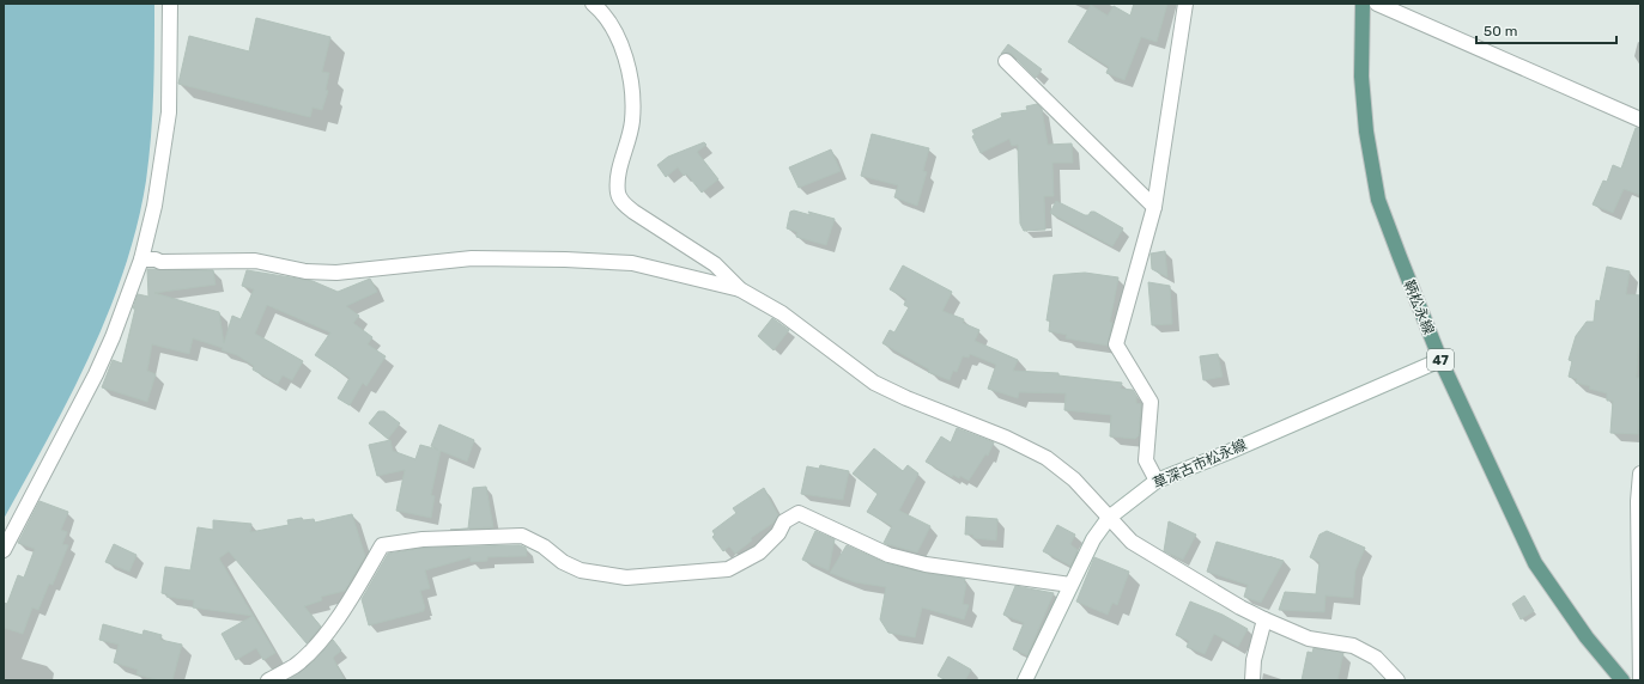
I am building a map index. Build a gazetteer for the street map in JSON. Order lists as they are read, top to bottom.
{
  "streets": {
    "main road": ["鞆松永線", "47"],
    "street": ["草深古市松永線"]
  },
  "crossings": [
    ["鞆松永線", "草深古市松永線"]
  ],
  "scale_bar": "50 m"
}
